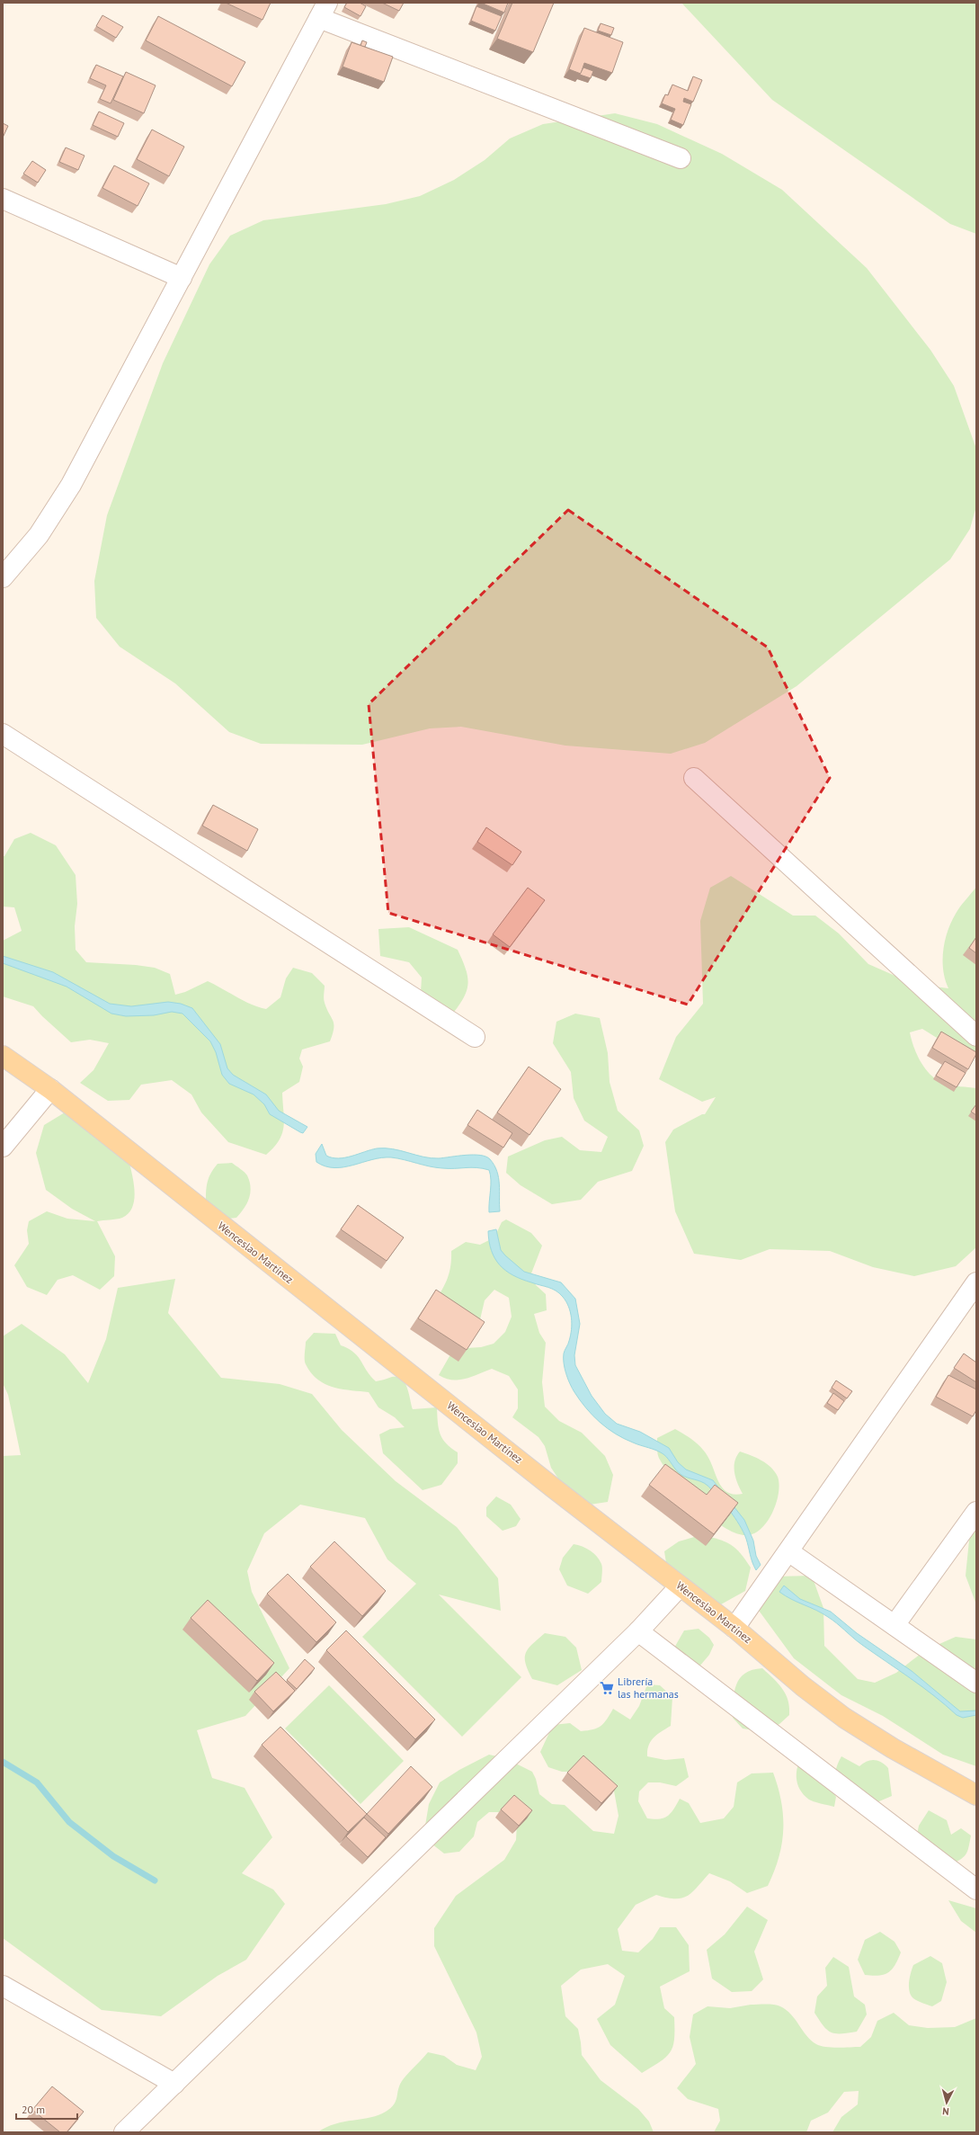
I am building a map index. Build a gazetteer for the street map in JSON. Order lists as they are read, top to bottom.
{
  "streets": {
    "main road": ["Wenceslao Martínez"]
  },
  "places": {
    "supermarket": ["Librería las hermanas"]
  },
  "scale_bar": "20 m",
  "north": "bottom"
}
